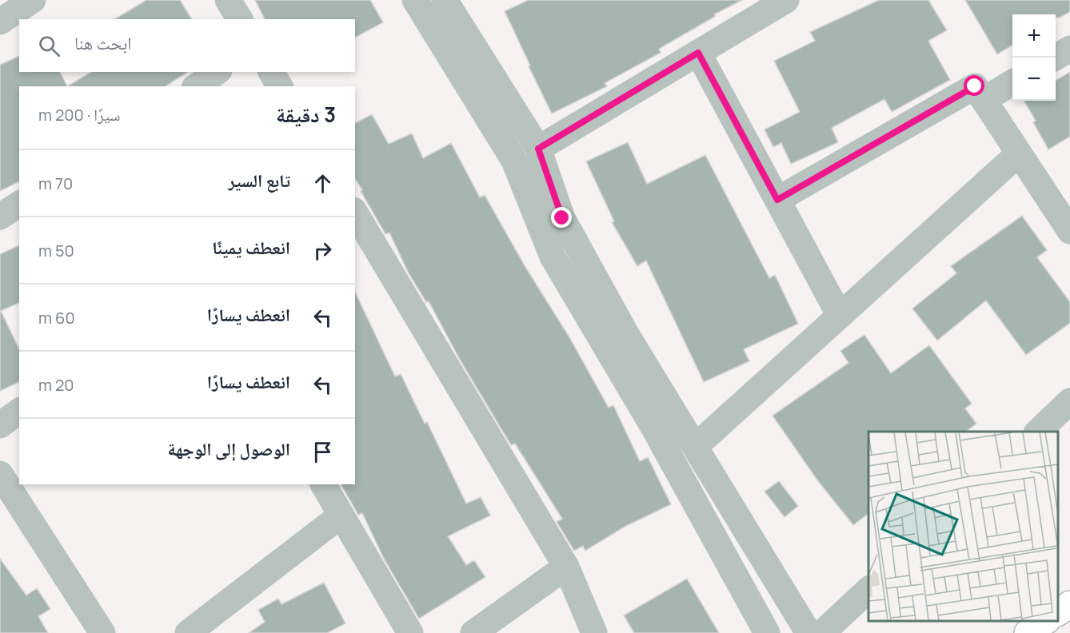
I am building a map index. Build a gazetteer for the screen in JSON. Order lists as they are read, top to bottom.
{
  "page": {
    "map_buttons": ["+", "−"],
    "search": "ابحث هنا",
    "heading": ["3 دقيقة", "سيرًا · 200 m"],
    "list": [
      ["تابع السير", "70 m"],
      ["انعطف يمينًا", "50 m"],
      ["انعطف يسارًا", "60 m"],
      ["انعطف يسارًا", "20 m"],
      "الوصول إلى الوجهة"
    ]
  }
}
